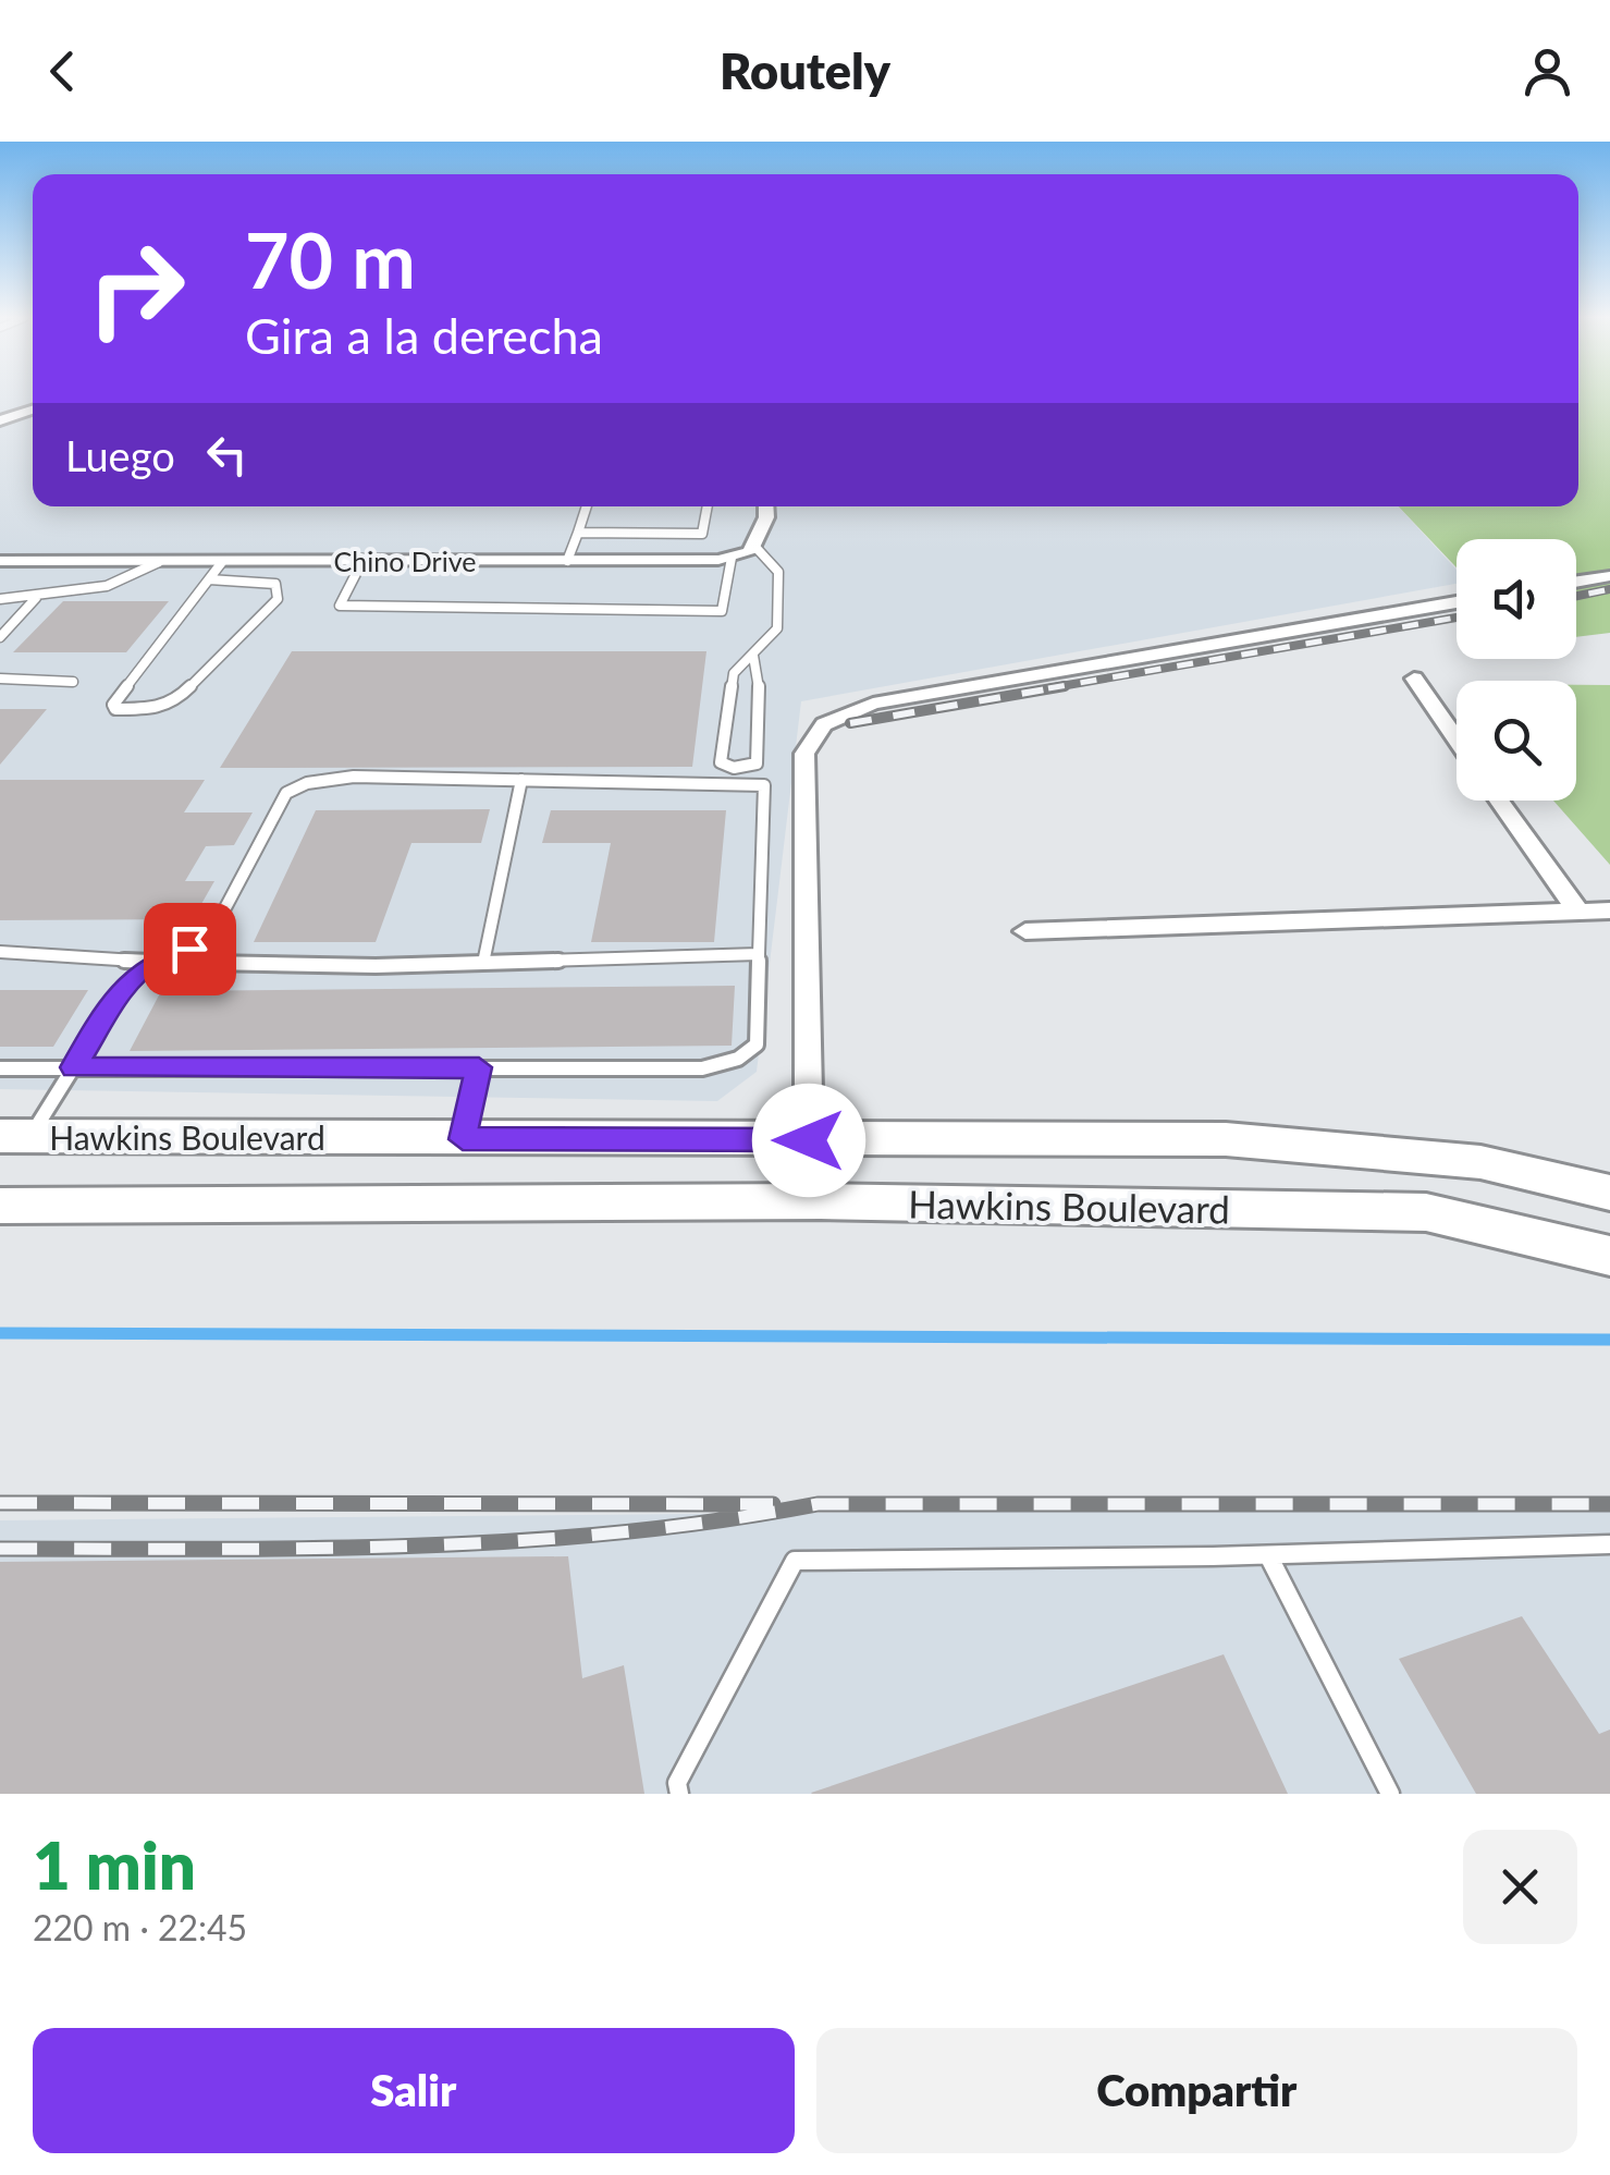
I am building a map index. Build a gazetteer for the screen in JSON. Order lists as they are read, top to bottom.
{
  "streets": {
    "main road": ["Hawkins Boulevard"],
    "street": ["Chino Drive"]
  },
  "page": {
    "header": "Routely",
    "turn": ["70 m", "Gira a la derecha"],
    "then": "Luego",
    "heading": ["1 min", "220 m · 22:45"],
    "buttons": ["Salir", "Compartir"]
  }
}
